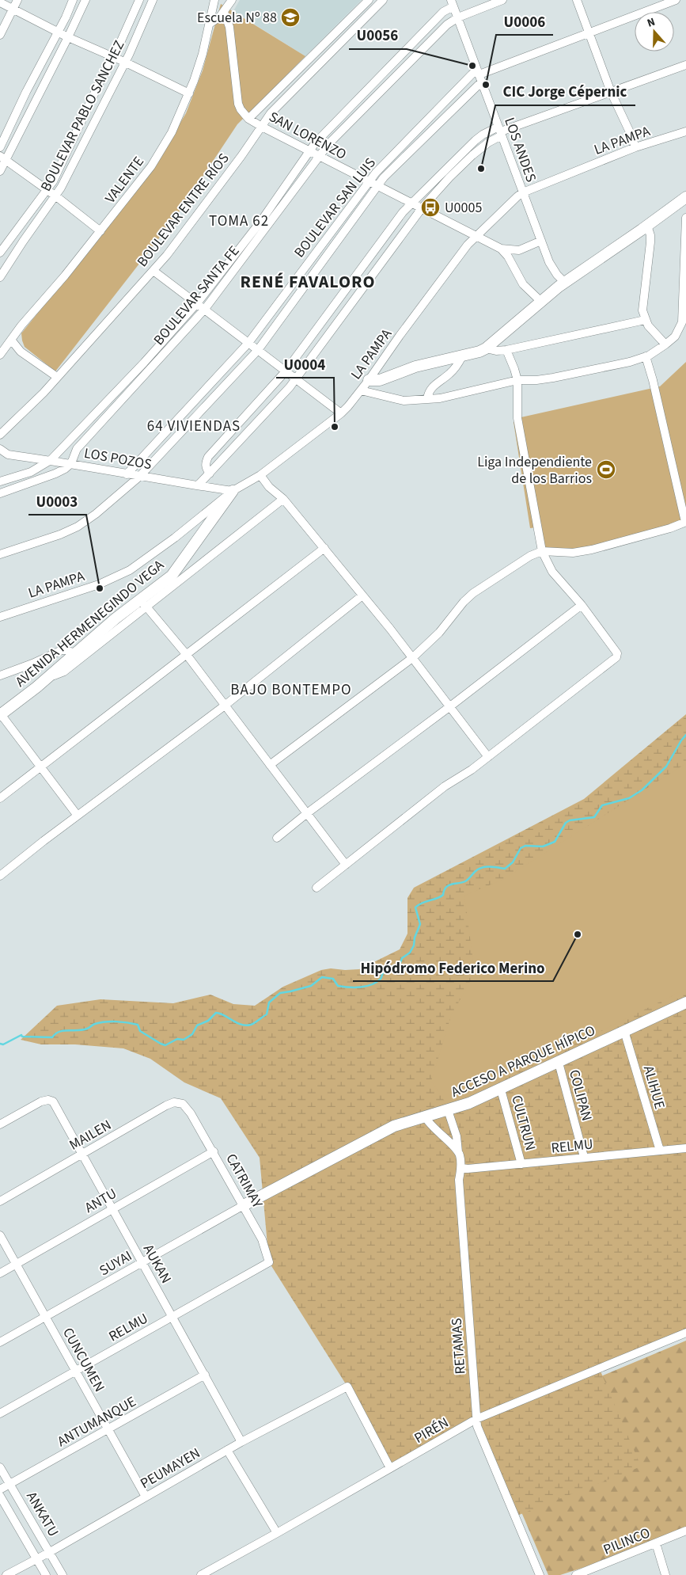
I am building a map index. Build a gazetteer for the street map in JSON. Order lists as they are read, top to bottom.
{
  "streets": {
    "street": [
      "BOULEVAR PABLO SANCHEZ",
      "SAN LORENZO",
      "LA PAMPA",
      "LOS ANDES",
      "VALENTE",
      "BOULEVAR SAN LUIS",
      "BOULEVAR ENTRE RÍOS",
      "BOULEVAR SANTA FE",
      "LOS POZOS",
      "AVENIDA HERMENEGINDO VEGA",
      "ACCESO A PARQUE HÍPICO",
      "ALIHUE",
      "COLIPAN",
      "CULTRUN",
      "MAILEN",
      "RELMU",
      "CATRIMAY",
      "ANTU",
      "SUYAI",
      "AUKAN",
      "RETAMAS",
      "CUNCUMEN",
      "ANTUMANQUE",
      "PIRÉN",
      "PEUMAYEN",
      "ANKATU",
      "PILINCO"
    ]
  },
  "crossings": [
    ["SAN LORENZO", "LA PAMPA"],
    ["SAN LORENZO", "BOULEVAR SAN LUIS"],
    ["SAN LORENZO", "BOULEVAR ENTRE RÍOS"],
    ["SAN LORENZO", "BOULEVAR SANTA FE"],
    ["LA PAMPA", "LOS ANDES"],
    ["LA PAMPA", "LOS POZOS"],
    ["LA PAMPA", "AVENIDA HERMENEGINDO VEGA"],
    ["LOS ANDES", "BOULEVAR SAN LUIS"],
    ["LOS ANDES", "BOULEVAR SANTA FE"],
    ["BOULEVAR SAN LUIS", "LOS POZOS"],
    ["BOULEVAR SANTA FE", "LOS POZOS"],
    ["LOS POZOS", "AVENIDA HERMENEGINDO VEGA"],
    ["ACCESO A PARQUE HÍPICO", "ALIHUE"],
    ["ACCESO A PARQUE HÍPICO", "COLIPAN"],
    ["ACCESO A PARQUE HÍPICO", "CULTRUN"],
    ["ACCESO A PARQUE HÍPICO", "CATRIMAY"],
    ["ACCESO A PARQUE HÍPICO", "SUYAI"],
    ["ACCESO A PARQUE HÍPICO", "RETAMAS"],
    ["ALIHUE", "RELMU"],
    ["COLIPAN", "RELMU"],
    ["CULTRUN", "RELMU"],
    ["MAILEN", "CATRIMAY"],
    ["MAILEN", "AUKAN"],
    ["RELMU", "CATRIMAY"],
    ["RELMU", "AUKAN"],
    ["RELMU", "RETAMAS"],
    ["RELMU", "CUNCUMEN"],
    ["CATRIMAY", "ANTU"],
    ["CATRIMAY", "SUYAI"],
    ["ANTU", "AUKAN"],
    ["ANTU", "CUNCUMEN"],
    ["SUYAI", "AUKAN"],
    ["SUYAI", "CUNCUMEN"],
    ["AUKAN", "ANTUMANQUE"],
    ["AUKAN", "PEUMAYEN"],
    ["RETAMAS", "PIRÉN"],
    ["CUNCUMEN", "ANTUMANQUE"],
    ["CUNCUMEN", "PEUMAYEN"],
    ["ANTUMANQUE", "ANKATU"],
    ["PIRÉN", "PEUMAYEN"],
    ["PEUMAYEN", "ANKATU"]
  ],
  "districts": [
    "TOMA 62",
    "RENÉ FAVALORO",
    "64 VIVIENDAS",
    "BAJO BONTEMPO"
  ],
  "places": {
    "school or university": ["Escuela Nº 88"],
    "other": [
      "U0056",
      "U0006",
      "CIC Jorge Cépernic",
      "U0004",
      "U0003",
      "Hipódromo Federico Merino"
    ],
    "bus stop": ["U0005"],
    "sports": ["Liga Independiente de los Barrios"]
  },
  "north": "top"
}
